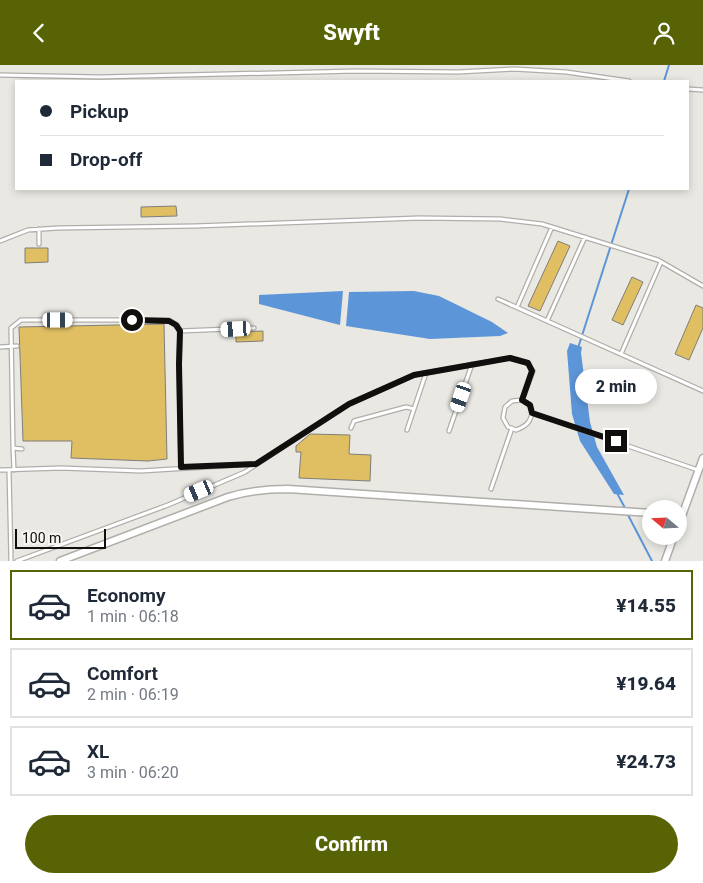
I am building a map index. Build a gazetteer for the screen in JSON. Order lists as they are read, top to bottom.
{
  "scale_bar": "100 m",
  "north": "left",
  "page": {
    "header": "Swyft",
    "banner": ["Pickup", "Drop-off"],
    "bubble": "2 min",
    "scale": "100 m",
    "list": [
      {
        "name": "Economy",
        "note": "1 min · 06:18",
        "value": "¥14.55"
      },
      {
        "name": "Comfort",
        "note": "2 min · 06:19",
        "value": "¥19.64"
      },
      {
        "name": "XL",
        "note": "3 min · 06:20",
        "value": "¥24.73"
      }
    ],
    "buttons": "Confirm"
  }
}
